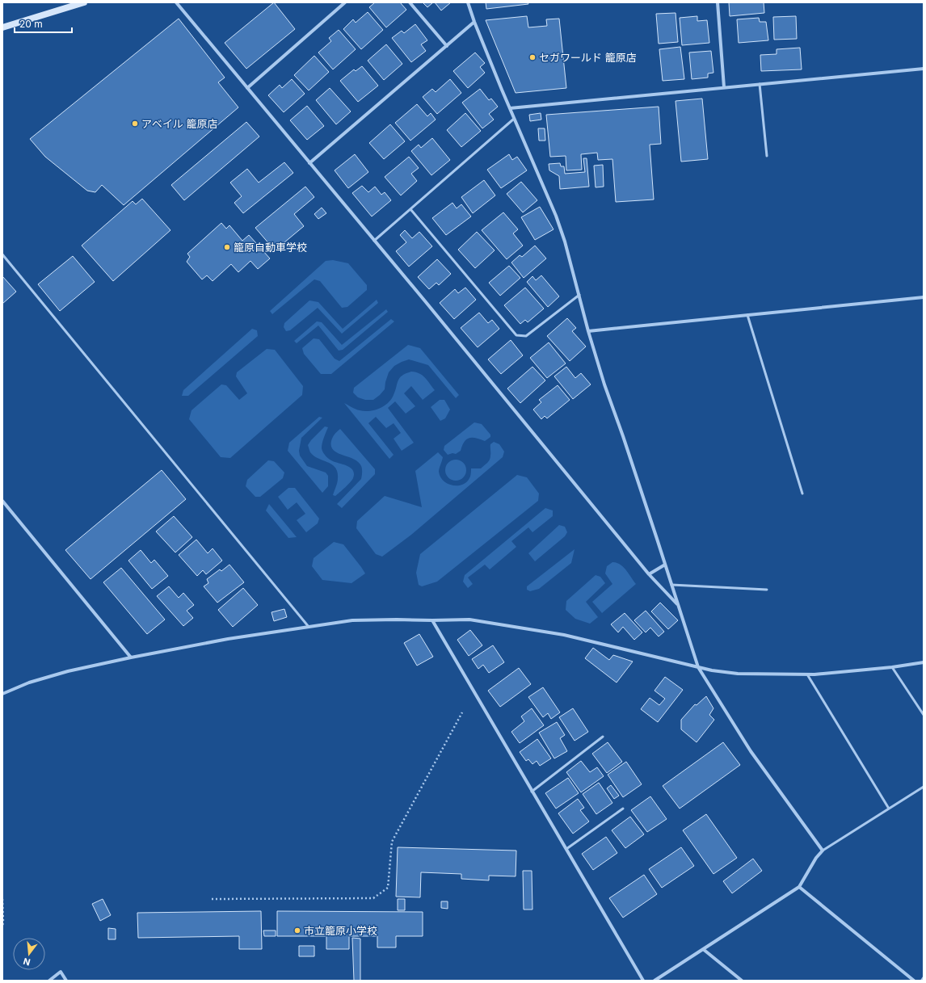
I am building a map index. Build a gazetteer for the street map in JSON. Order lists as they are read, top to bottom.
{
  "places": [
    "セガワールド 籠原店",
    "アベイル 籠原店",
    "籠原自動車学校",
    "市立籠原小学校"
  ],
  "scale_bar": "20 m",
  "north": "bottom"
}
